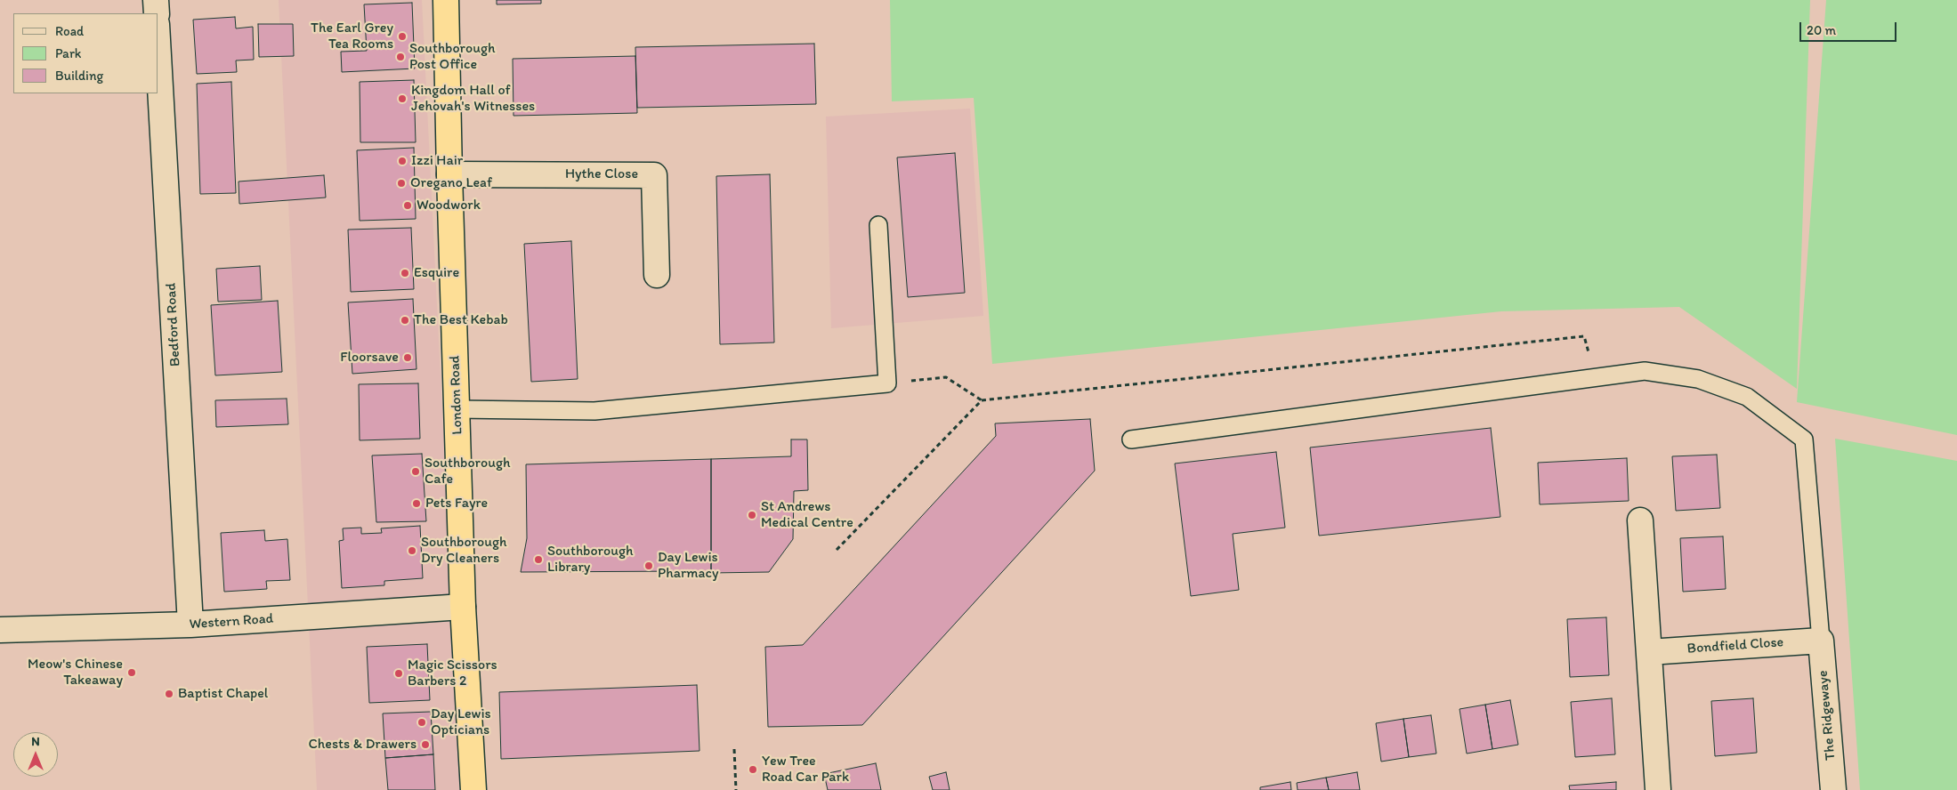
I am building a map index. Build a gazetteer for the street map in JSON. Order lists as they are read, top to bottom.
{
  "streets": {
    "highway": ["London Road"],
    "street": [
      "Hythe Close",
      "Bedford Road",
      "Western Road",
      "Bondfield Close",
      "The Ridgewaye"
    ]
  },
  "crossings": [
    ["Hythe Close", "London Road"],
    ["Bedford Road", "Western Road"],
    ["London Road", "Western Road"],
    ["Bondfield Close", "The Ridgewaye"]
  ],
  "places": [
    "The Earl Grey Tea Rooms",
    "Southborough Post Office",
    "Kingdom Hall of Jehovah's Witnesses",
    "Izzi Hair",
    "Oregano Leaf",
    "Woodwork",
    "Esquire",
    "The Best Kebab",
    "Floorsave",
    "Southborough Cafe",
    "Pets Fayre",
    "St Andrews Medical Centre",
    "Southborough Dry Cleaners",
    "Southborough Library",
    "Day Lewis Pharmacy",
    "Meow's Chinese Takeaway",
    "Magic Scissors Barbers 2",
    "Baptist Chapel",
    "Day Lewis Opticians",
    "Chests & Drawers",
    "Yew Tree Road Car Park"
  ],
  "legend": ["Road", "Park", "Building"],
  "scale_bar": "20 m",
  "north": "top"
}
